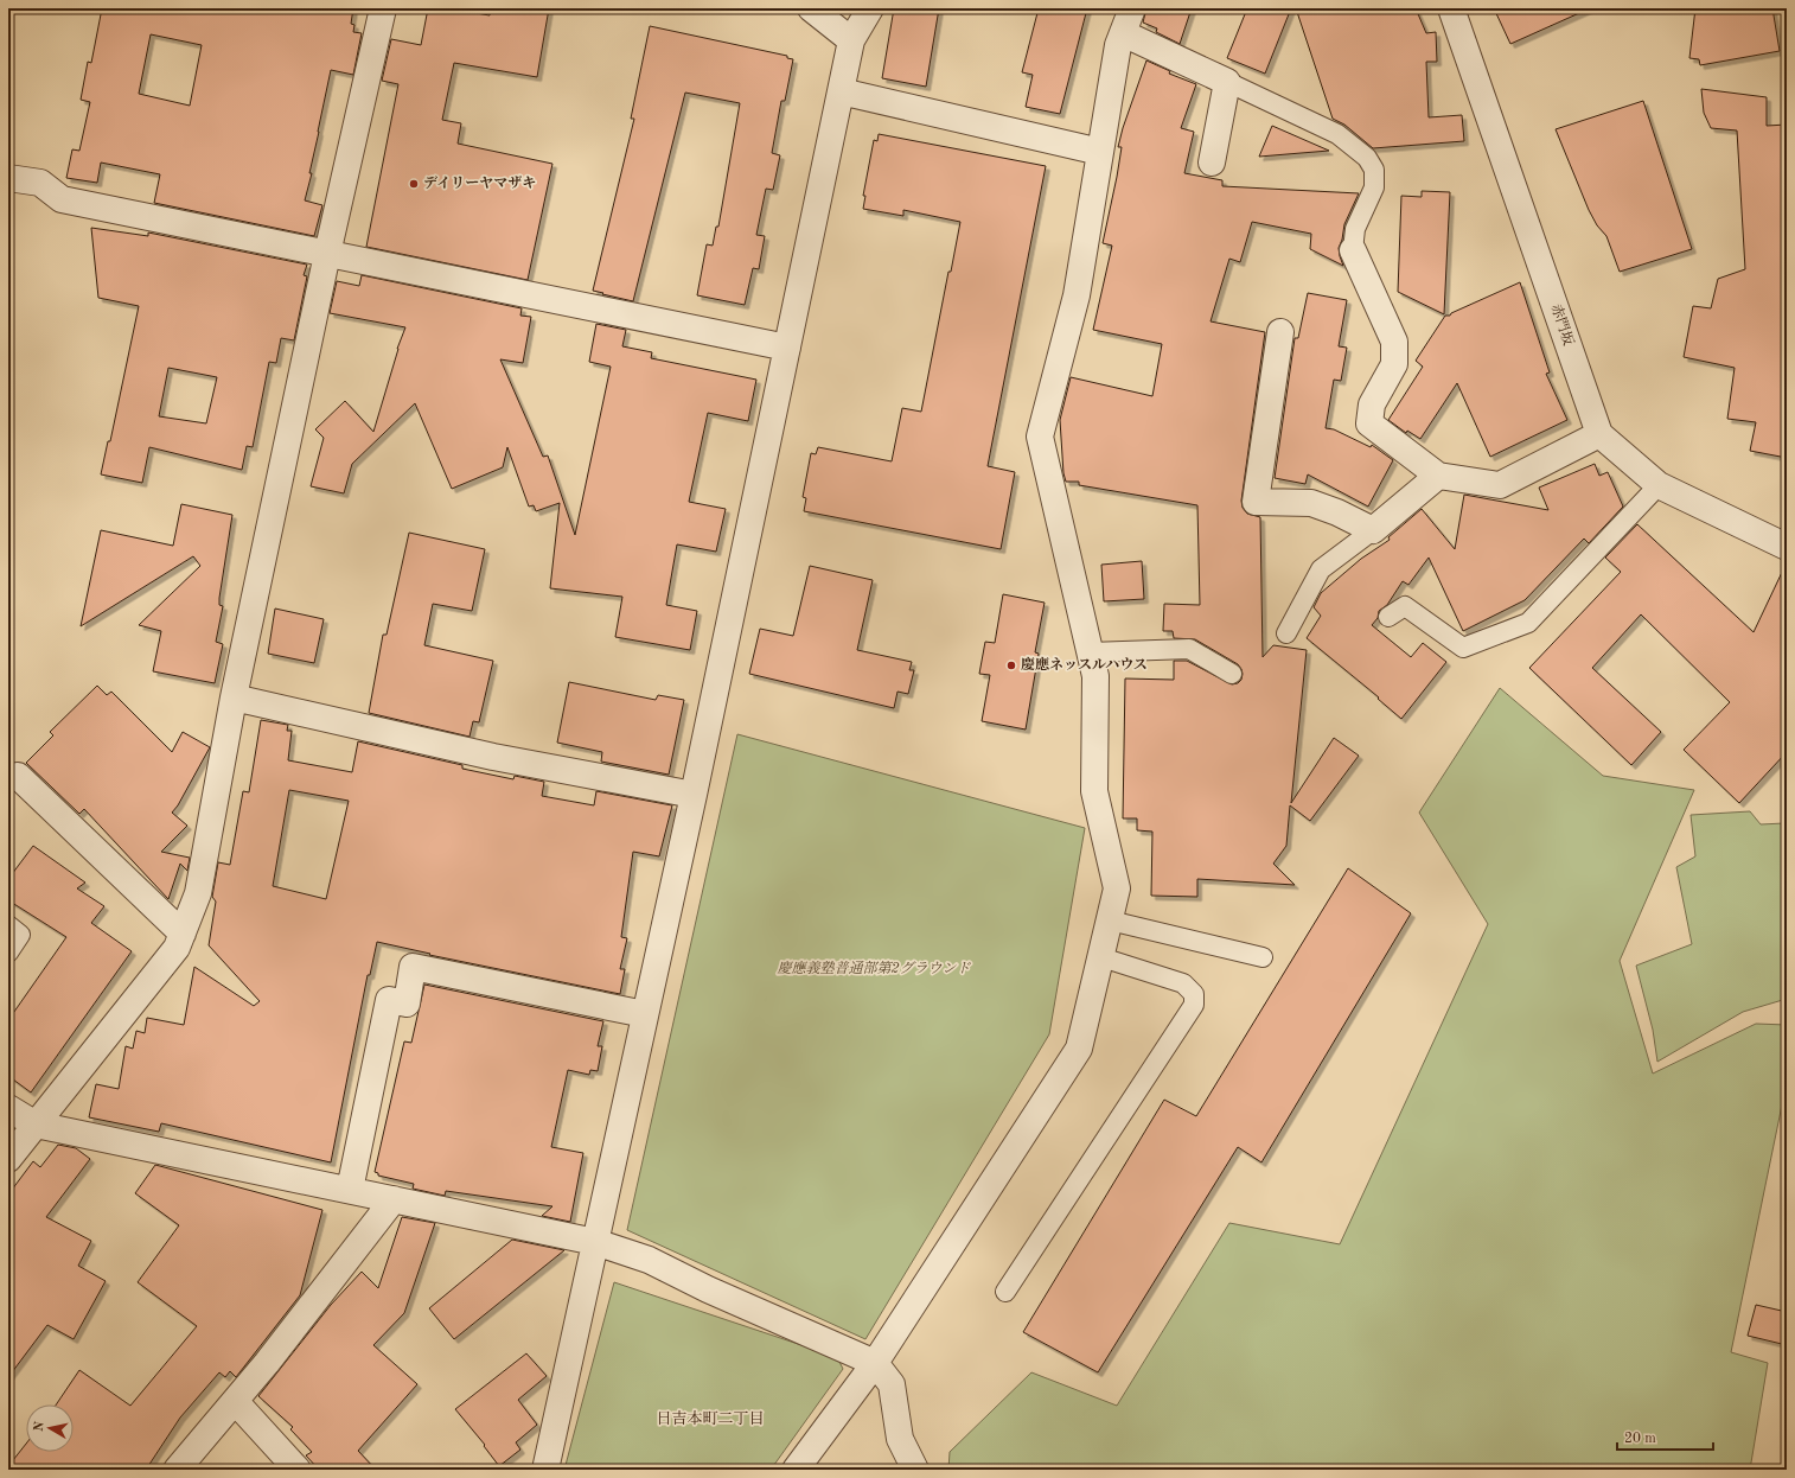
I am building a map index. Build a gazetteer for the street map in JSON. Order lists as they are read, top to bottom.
{
  "streets": {
    "street": ["赤門坂"]
  },
  "districts": ["日吉本町二丁目"],
  "parks": ["慶應義塾普通部第2グラウンド"],
  "places": ["デイリーヤマザキ", "慶應ネッスルハウス"],
  "scale_bar": "20 m",
  "north": "left"
}
